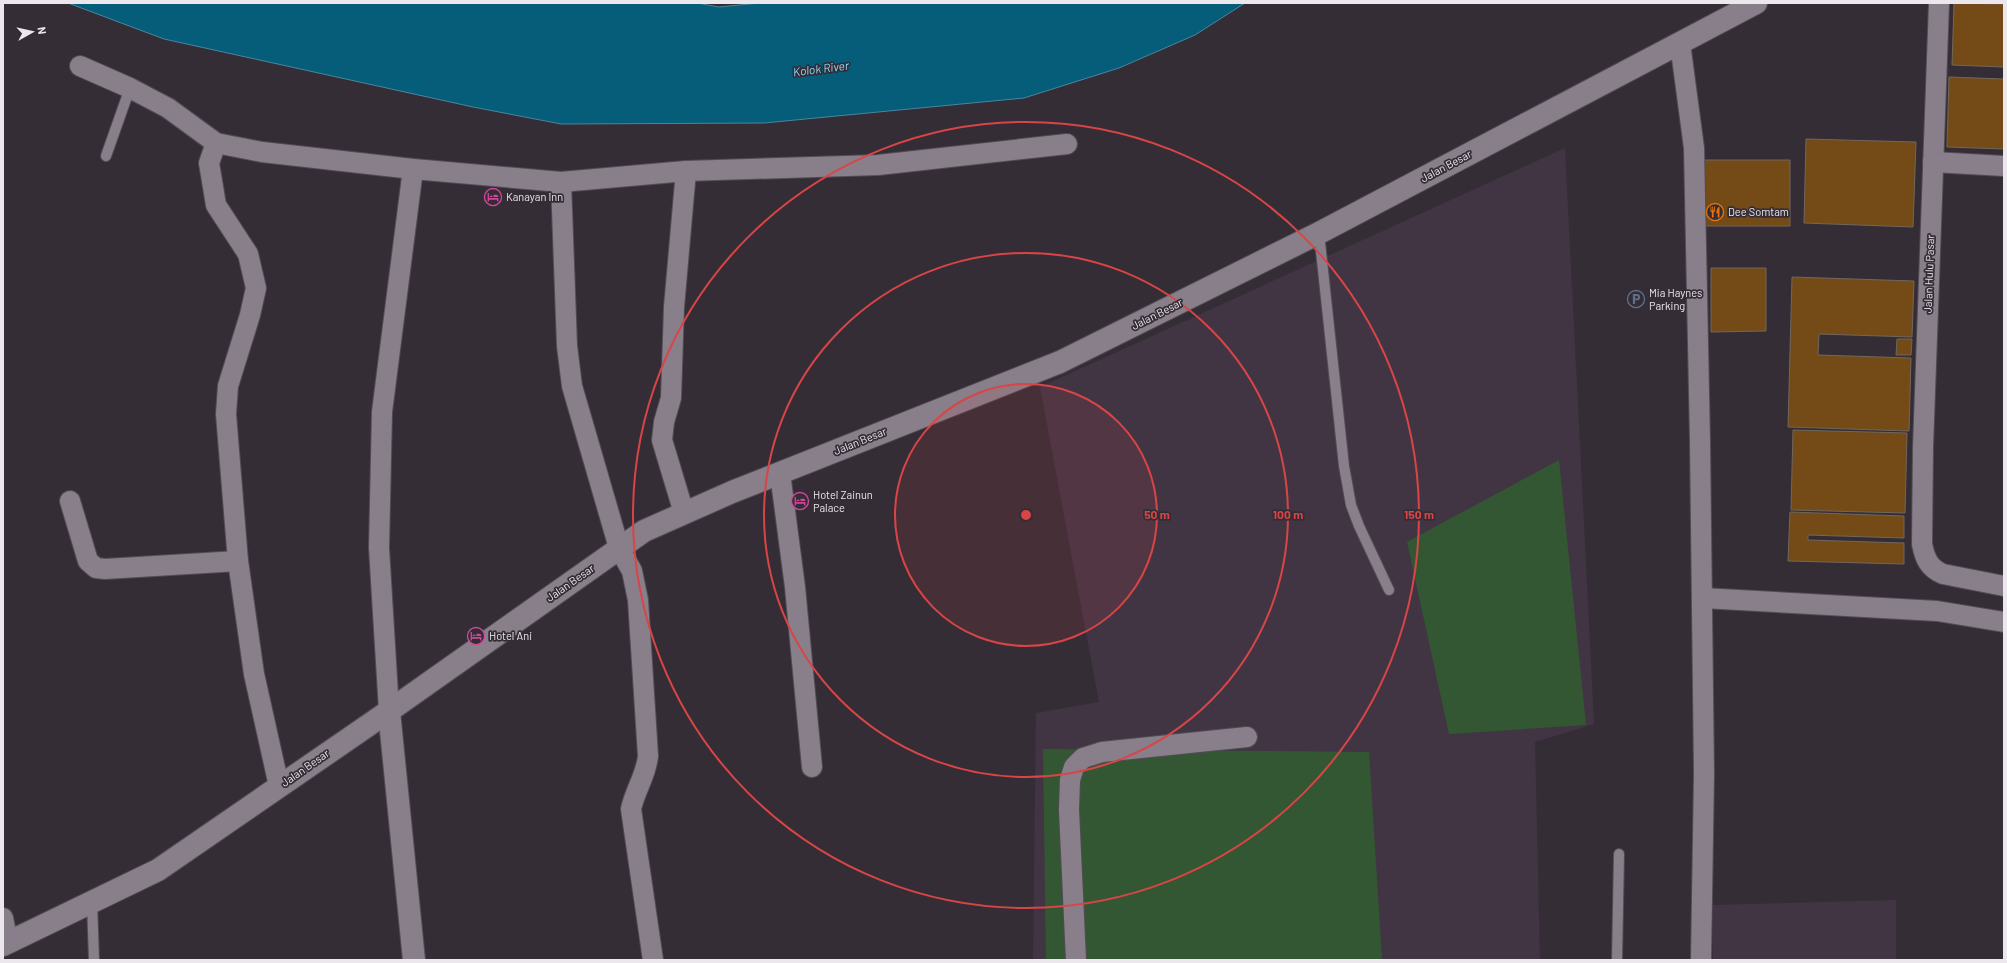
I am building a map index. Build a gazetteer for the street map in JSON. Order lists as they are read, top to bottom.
{
  "streets": {
    "main road": ["Jalan Besar"],
    "street": ["Jalan Hulu Pasar"]
  },
  "water": ["Kolok River"],
  "places": {
    "hotel": ["Kanayan Inn", "Hotel Zainun Palace", "Hotel Ani"],
    "restaurant": ["Dee Somtam"],
    "parking": ["Mia Haynes Parking"]
  },
  "north": "right",
  "rings": ["50 m", "100 m", "150 m"]
}
